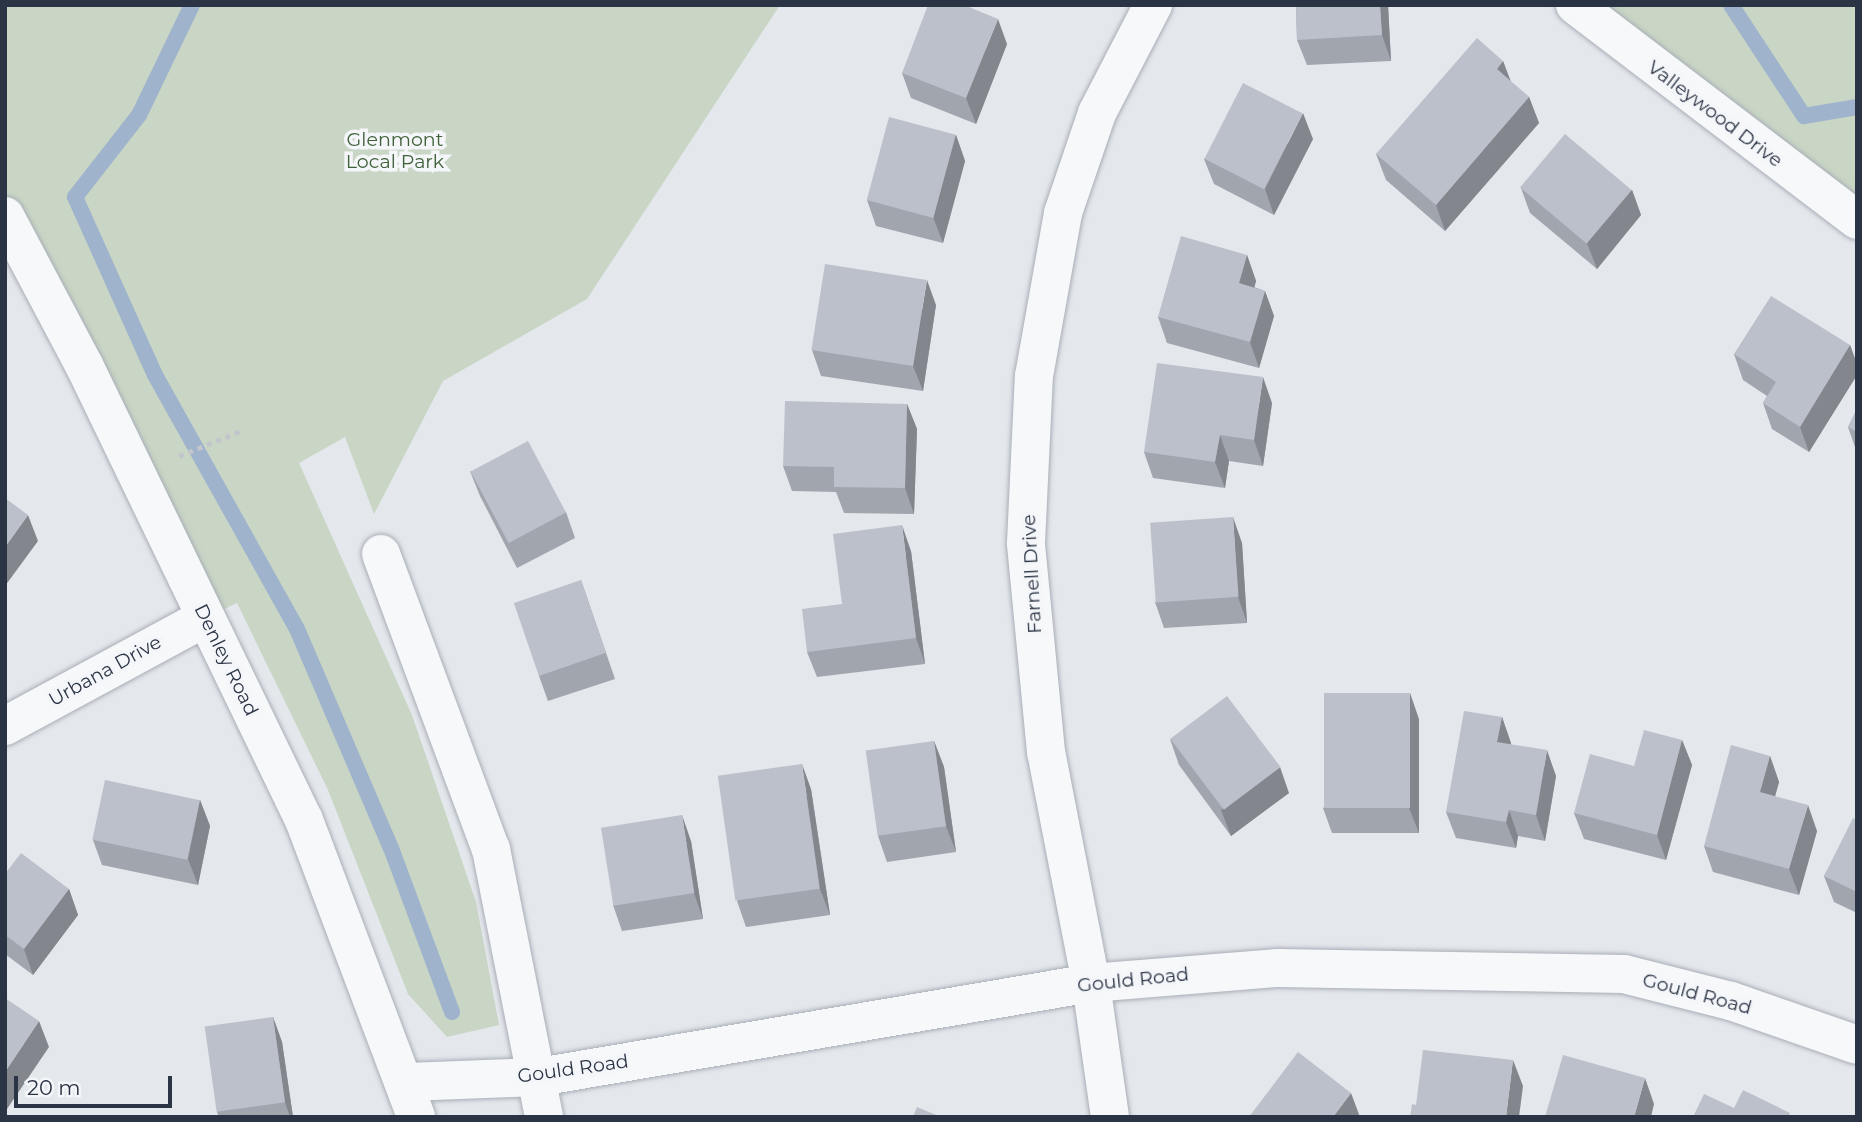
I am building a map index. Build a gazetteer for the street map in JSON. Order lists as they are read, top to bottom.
{
  "streets": {
    "street": [
      "Valleywood Drive",
      "Farnell Drive",
      "Denley Road",
      "Urbana Drive",
      "Gould Road"
    ]
  },
  "crossings": [
    ["Farnell Drive", "Gould Road"],
    ["Denley Road", "Urbana Drive"],
    ["Denley Road", "Gould Road"]
  ],
  "parks": ["Glenmont Local Park"],
  "scale_bar": "20 m"
}
